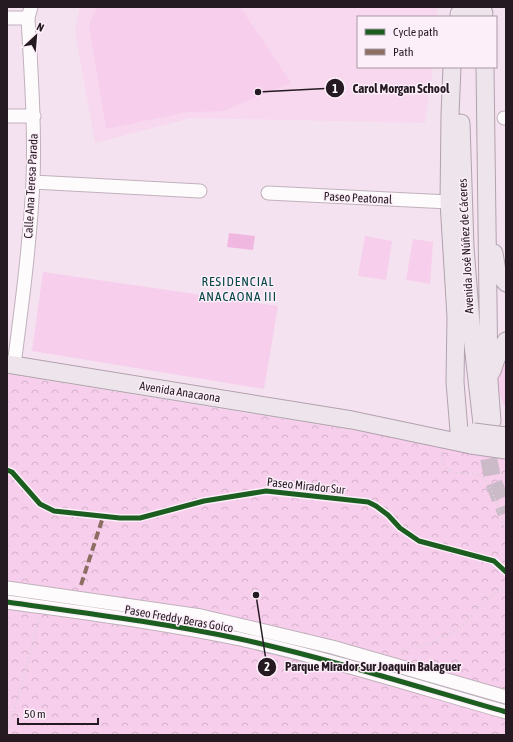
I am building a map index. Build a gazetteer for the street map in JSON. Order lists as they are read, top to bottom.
{
  "streets": {
    "main road": ["Avenida José Núñez de Cáceres", "Avenida Anacaona"],
    "street": ["Calle Ana Teresa Parada", "Paseo Peatonal", "Paseo Freddy Beras Goico"],
    "cycle path": ["Paseo Mirador Sur"]
  },
  "crossings": [
    ["Calle Ana Teresa Parada", "Avenida Anacaona"],
    ["Avenida José Núñez de Cáceres", "Avenida Anacaona"]
  ],
  "districts": ["RESIDENCIAL ANACAONA III"],
  "places": ["Carol Morgan School", "Parque Mirador Sur Joaquín Balaguer"],
  "legend": ["Cycle path", "Path"],
  "scale_bar": "50 m",
  "north": "top right"
}
